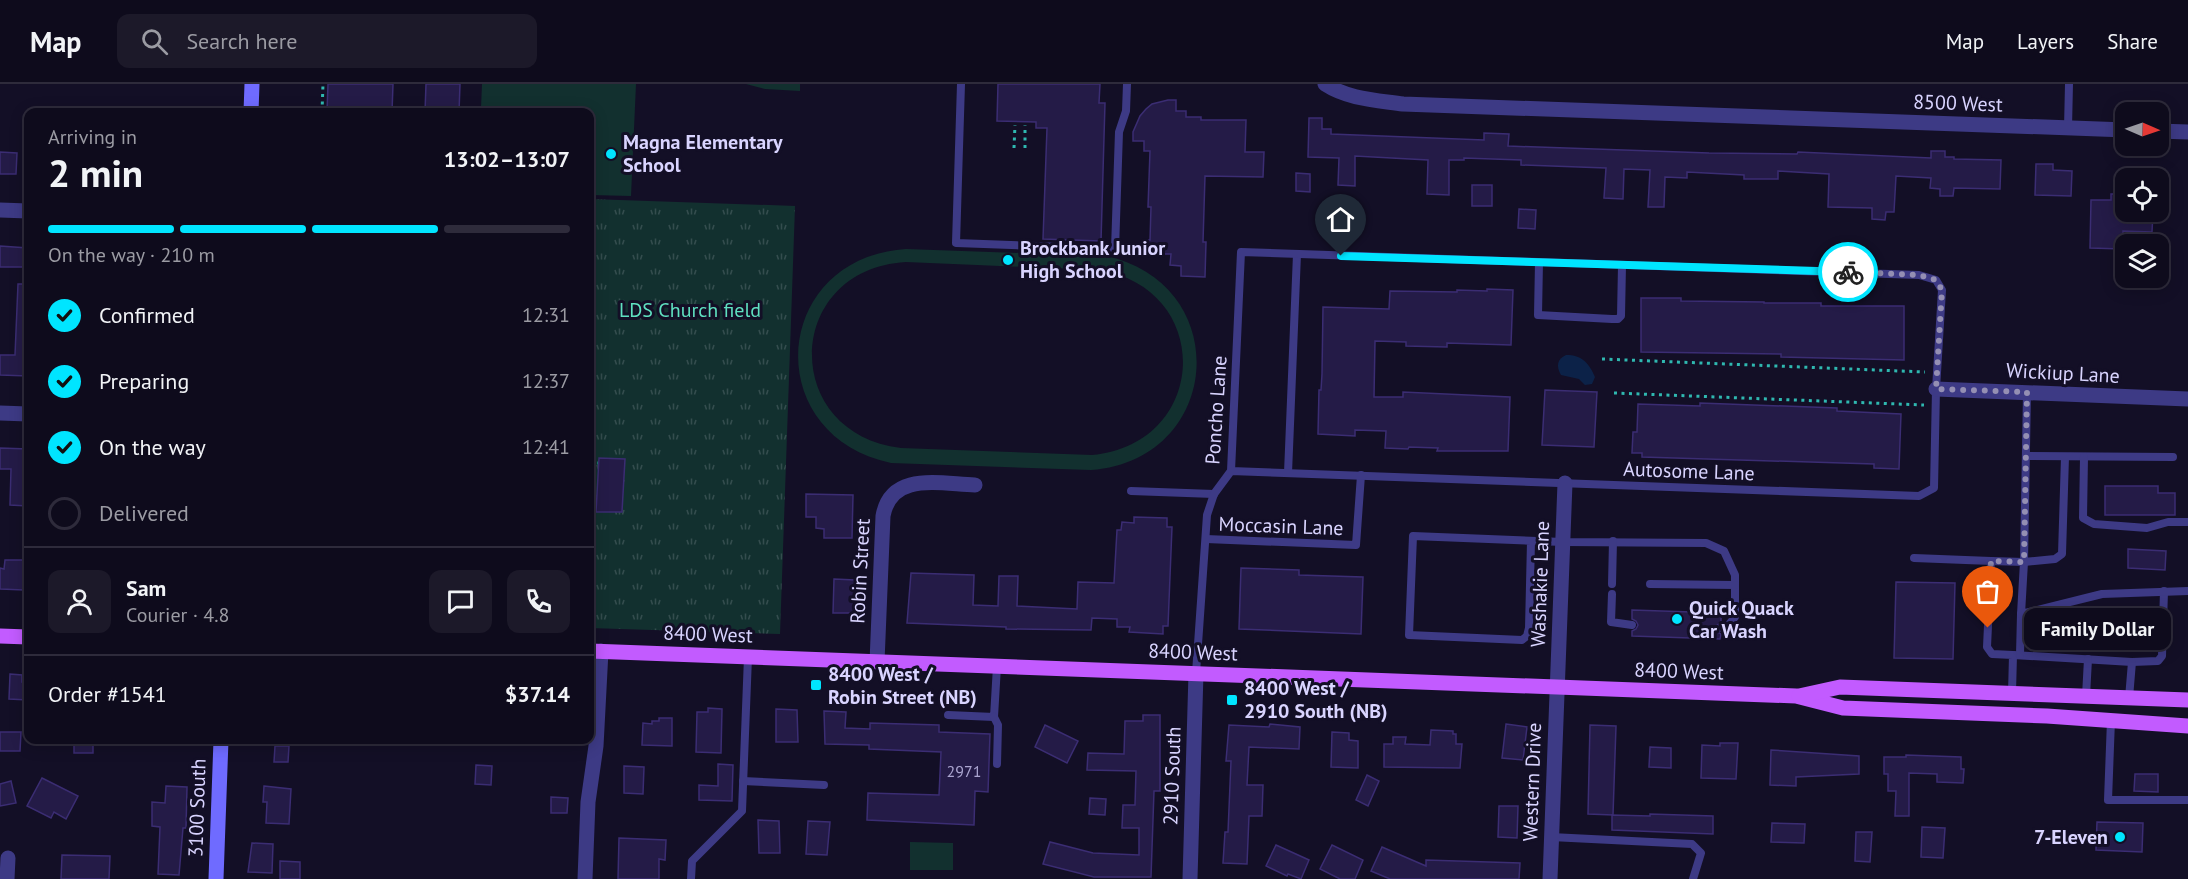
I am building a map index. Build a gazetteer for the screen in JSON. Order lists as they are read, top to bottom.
{
  "streets": {
    "main road": ["8400 West"],
    "street": [
      "8500 West",
      "Wickiup Lane",
      "Robin Street",
      "Washakie Lane",
      "2910 South",
      "Western Drive",
      "3100 South"
    ],
    "lane": ["Poncho Lane", "Autosome Lane", "Moccasin Lane"]
  },
  "crossings": [
    ["Wickiup Lane", "Autosome Lane"],
    ["Poncho Lane", "Autosome Lane"],
    ["Poncho Lane", "Moccasin Lane"],
    ["Poncho Lane", "8400 West"],
    ["Poncho Lane", "2910 South"],
    ["Autosome Lane", "Moccasin Lane"],
    ["Autosome Lane", "Washakie Lane"],
    ["Robin Street", "8400 West"],
    ["Washakie Lane", "8400 West"],
    ["Washakie Lane", "Western Drive"],
    ["8400 West", "2910 South"],
    ["8400 West", "Western Drive"]
  ],
  "parks": ["LDS Church field"],
  "places": {
    "other": [
      "Magna Elementary School",
      "Brockbank Junior High School",
      "Quick Quack Car Wash",
      "Family Dollar",
      "7-Eleven"
    ],
    "transit": ["8400 West / Robin Street (NB)", "8400 West / 2910 South (NB)"]
  },
  "house_numbers": ["2971"],
  "north": "right",
  "page": {
    "header": "Map",
    "search": "Search here",
    "nav": ["Map", "Layers", "Share"],
    "heading": ["2 min", "Arriving in", "13:02–13:07"],
    "panel": [
      "Sam",
      "Courier · 4.8",
      "Order #1541",
      "$37.14"
    ],
    "bar": "On the way · 210 m",
    "list": [
      ["Confirmed", "12:31"],
      ["Preparing", "12:37"],
      ["On the way", "12:41"],
      "Delivered"
    ],
    "bubble": "Family Dollar"
  }
}
